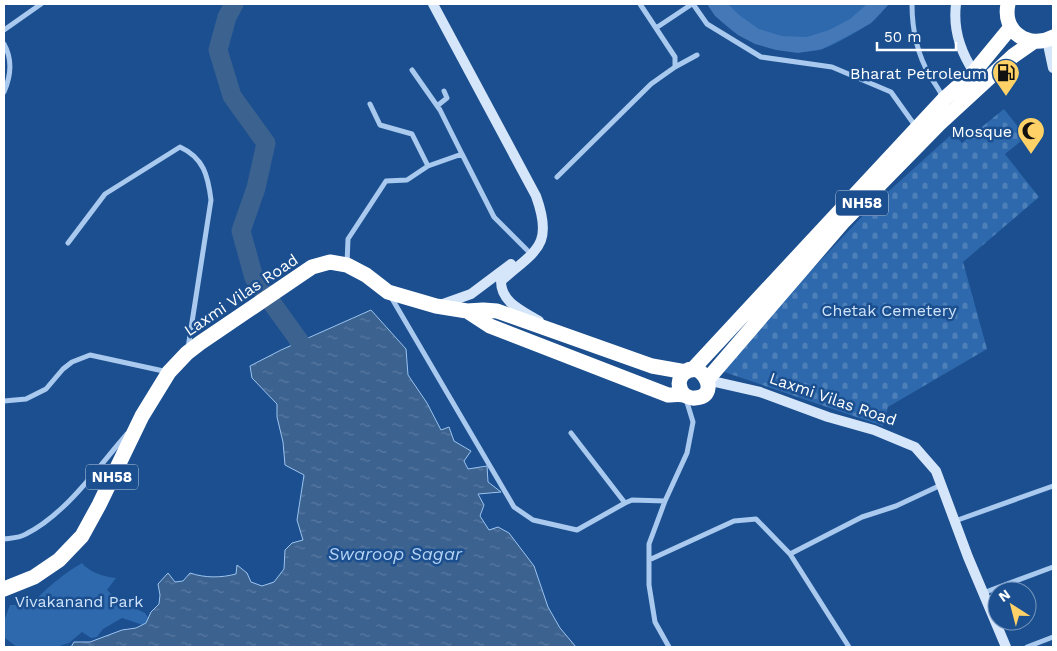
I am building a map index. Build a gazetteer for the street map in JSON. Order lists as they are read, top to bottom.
{
  "streets": {
    "highway": ["NH58", "Laxmi Vilas Road"]
  },
  "crossings": [
    ["NH58", "Laxmi Vilas Road"]
  ],
  "water": ["Swaroop Sagar"],
  "parks": ["Chetak Cemetery", "Vivakanand Park"],
  "places": {
    "fuel station": ["Bharat Petroleum"],
    "mosque": ["Mosque"]
  },
  "scale_bar": "50 m",
  "north": "top left"
}
